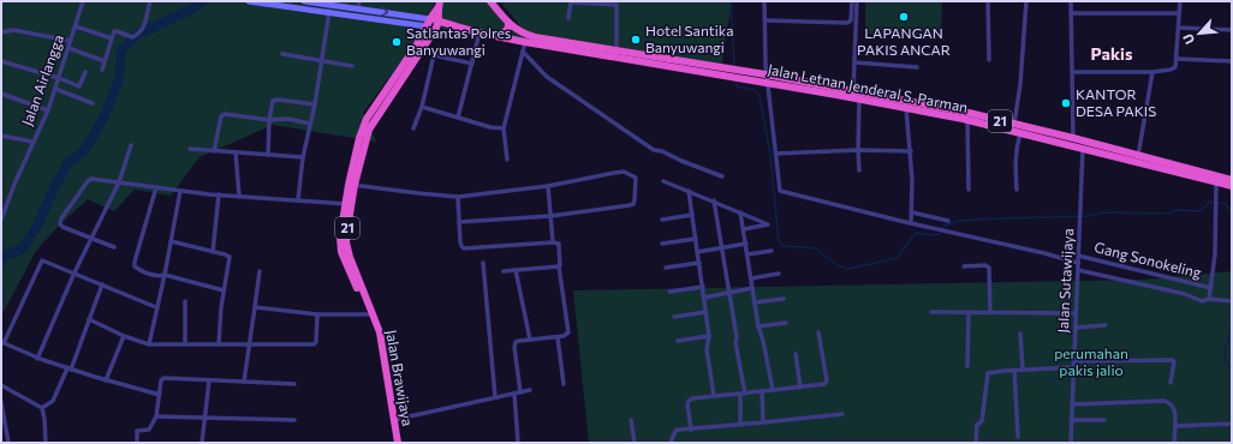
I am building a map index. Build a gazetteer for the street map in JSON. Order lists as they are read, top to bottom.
{
  "streets": {
    "highway": ["Jalan Letnan Jenderal S. Parman", "21", "Jalan Brawijaya"],
    "street": ["Jalan Airlangga", "Gang Sonokeling", "Jalan Sutawijaya"]
  },
  "crossings": [
    ["Jalan Letnan Jenderal S. Parman", "21"],
    ["Jalan Letnan Jenderal S. Parman", "Jalan Sutawijaya"],
    ["21", "Jalan Brawijaya"],
    ["Gang Sonokeling", "Jalan Sutawijaya"]
  ],
  "districts": ["Pakis"],
  "parks": ["perumahan pakis jalio"],
  "places": [
    "LAPANGAN PAKIS ANCAR",
    "Hotel Santika Banyuwangi",
    "Satlantas Polres Banyuwangi",
    "KANTOR DESA PAKIS"
  ],
  "north": "bottom left"
}
